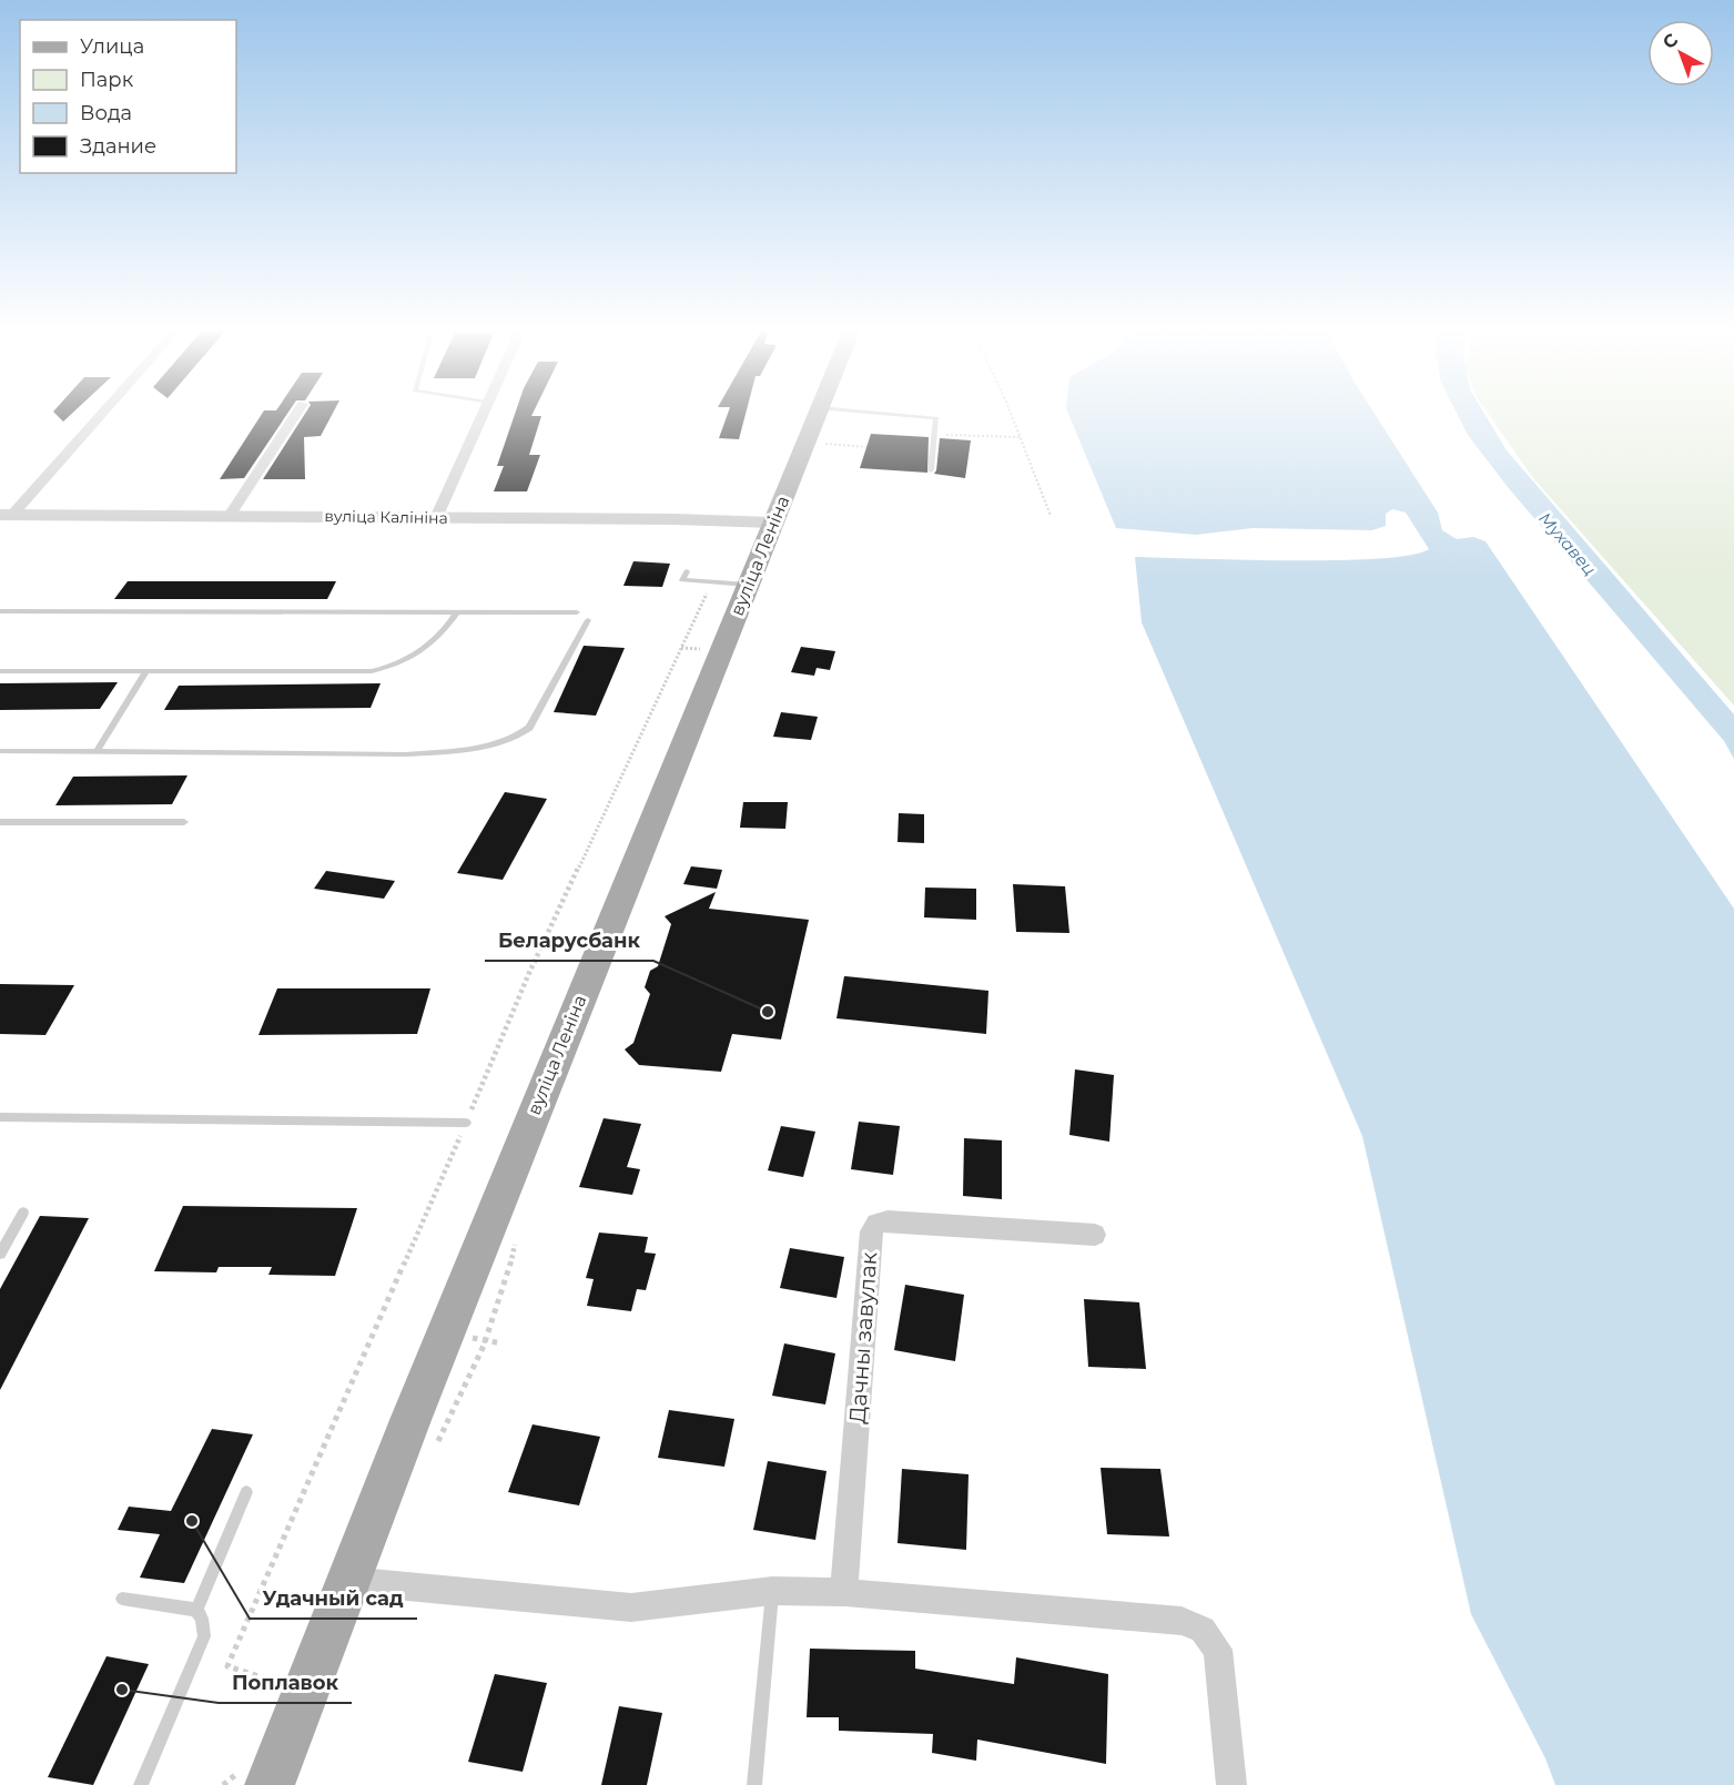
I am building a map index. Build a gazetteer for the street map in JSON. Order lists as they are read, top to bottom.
{
  "streets": {
    "main road": ["вуліца Леніна"],
    "street": ["вуліца Калініна", "Дачны завулак"]
  },
  "crossings": [
    ["вуліца Калініна", "вуліца Леніна"]
  ],
  "water": ["Мухавец"],
  "places": ["Беларусбанк", "Удачный сад", "Поплавок"],
  "legend": [
    "Улица",
    "Парк",
    "Вода",
    "Здание"
  ],
  "north": "top left"
}
